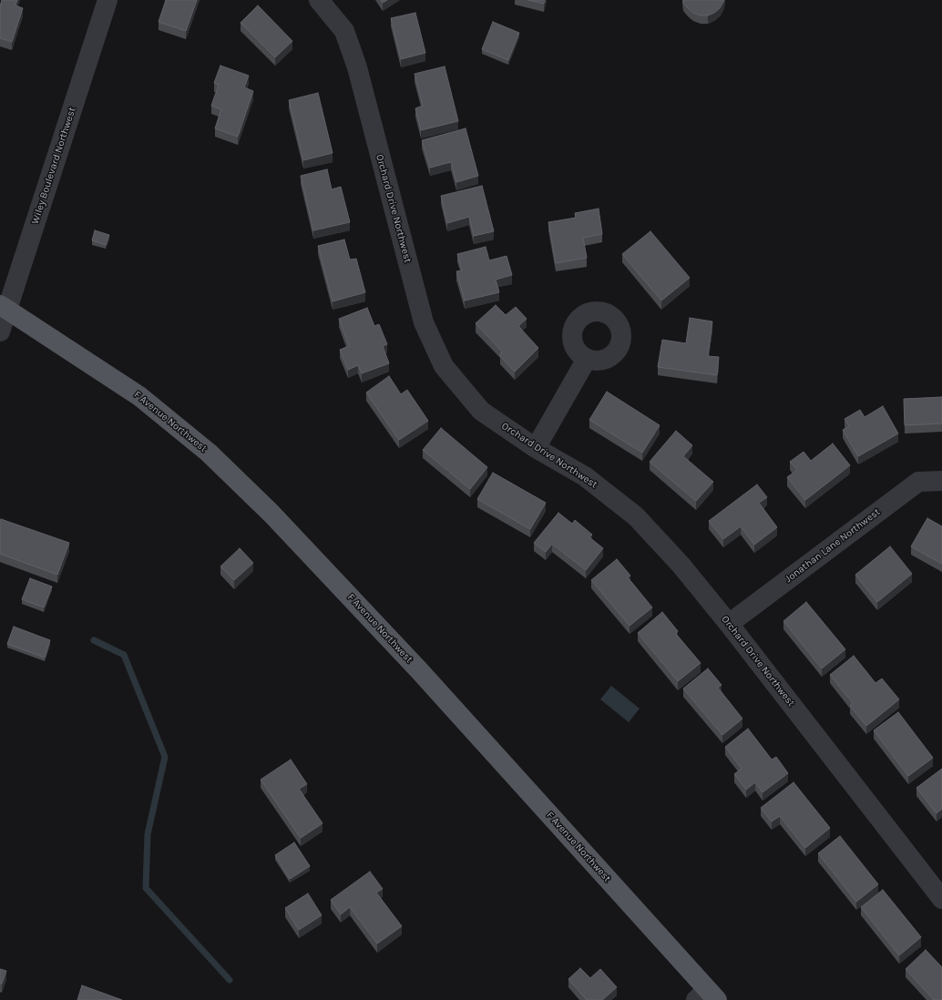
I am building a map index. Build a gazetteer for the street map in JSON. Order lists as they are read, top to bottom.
{
  "streets": {
    "main road": ["F Avenue Northwest"],
    "street": ["Wiley Boulevard Northwest", "Orchard Drive Northwest", "Jonathan Lane Northwest"]
  },
  "crossings": [
    ["Wiley Boulevard Northwest", "F Avenue Northwest"],
    ["Orchard Drive Northwest", "Jonathan Lane Northwest"]
  ]
}
